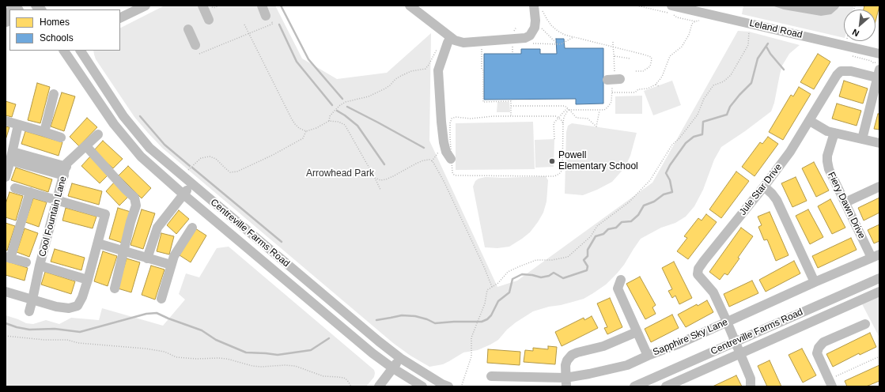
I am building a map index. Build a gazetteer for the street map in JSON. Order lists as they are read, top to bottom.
{
  "streets": {
    "street": [
      "Leland Road",
      "Jule Star Drive",
      "Fiery Dawn Drive",
      "Cool Fountain Lane",
      "Centreville Farms Road",
      "Sapphire Sky Lane"
    ]
  },
  "crossings": [
    ["Jule Star Drive", "Centreville Farms Road"],
    ["Jule Star Drive", "Sapphire Sky Lane"],
    ["Fiery Dawn Drive", "Sapphire Sky Lane"]
  ],
  "parks": ["Arrowhead Park"],
  "places": ["Powell Elementary School"],
  "legend": ["Homes", "Schools"],
  "north": "bottom left"
}
